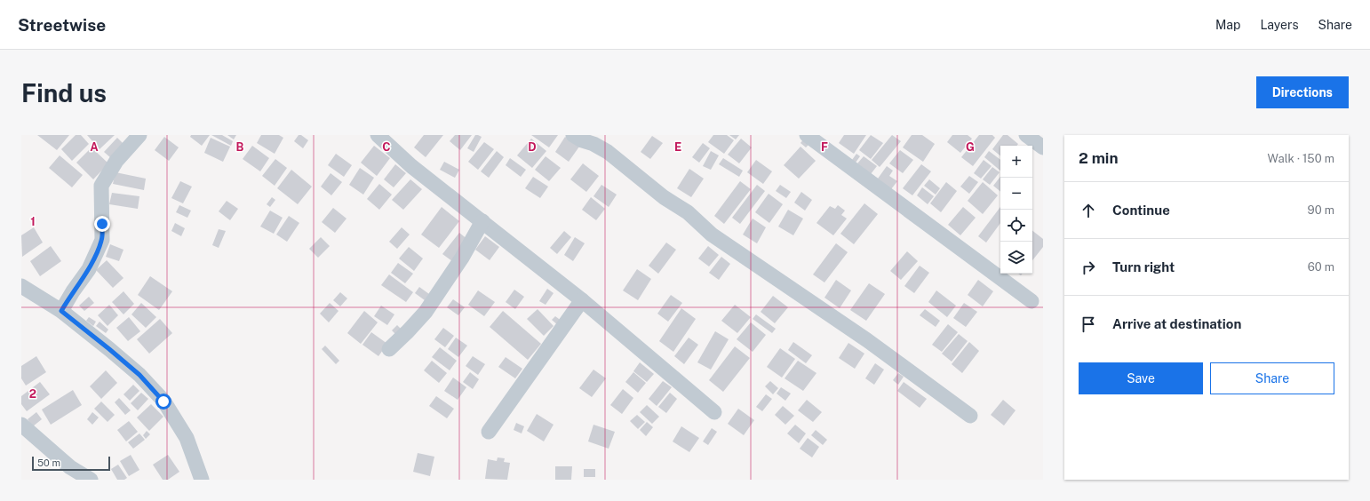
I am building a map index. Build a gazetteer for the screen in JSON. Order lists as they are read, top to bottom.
{
  "scale_bar": "50 m",
  "page": {
    "header": "Streetwise",
    "nav": ["Map", "Layers", "Share"],
    "buttons": [
      "Directions",
      ["Save", "Share"]
    ],
    "title": "Find us",
    "heading": ["2 min", "Walk · 150 m"],
    "map_buttons": ["+", "−"],
    "list": [
      ["Continue", "90 m"],
      ["Turn right", "60 m"],
      "Arrive at destination"
    ],
    "scale": "50 m"
  },
  "grid": {
    "columns": [
      "A",
      "B",
      "C",
      "D",
      "E",
      "F",
      "G"
    ],
    "rows": ["1", "2"]
  }
}
